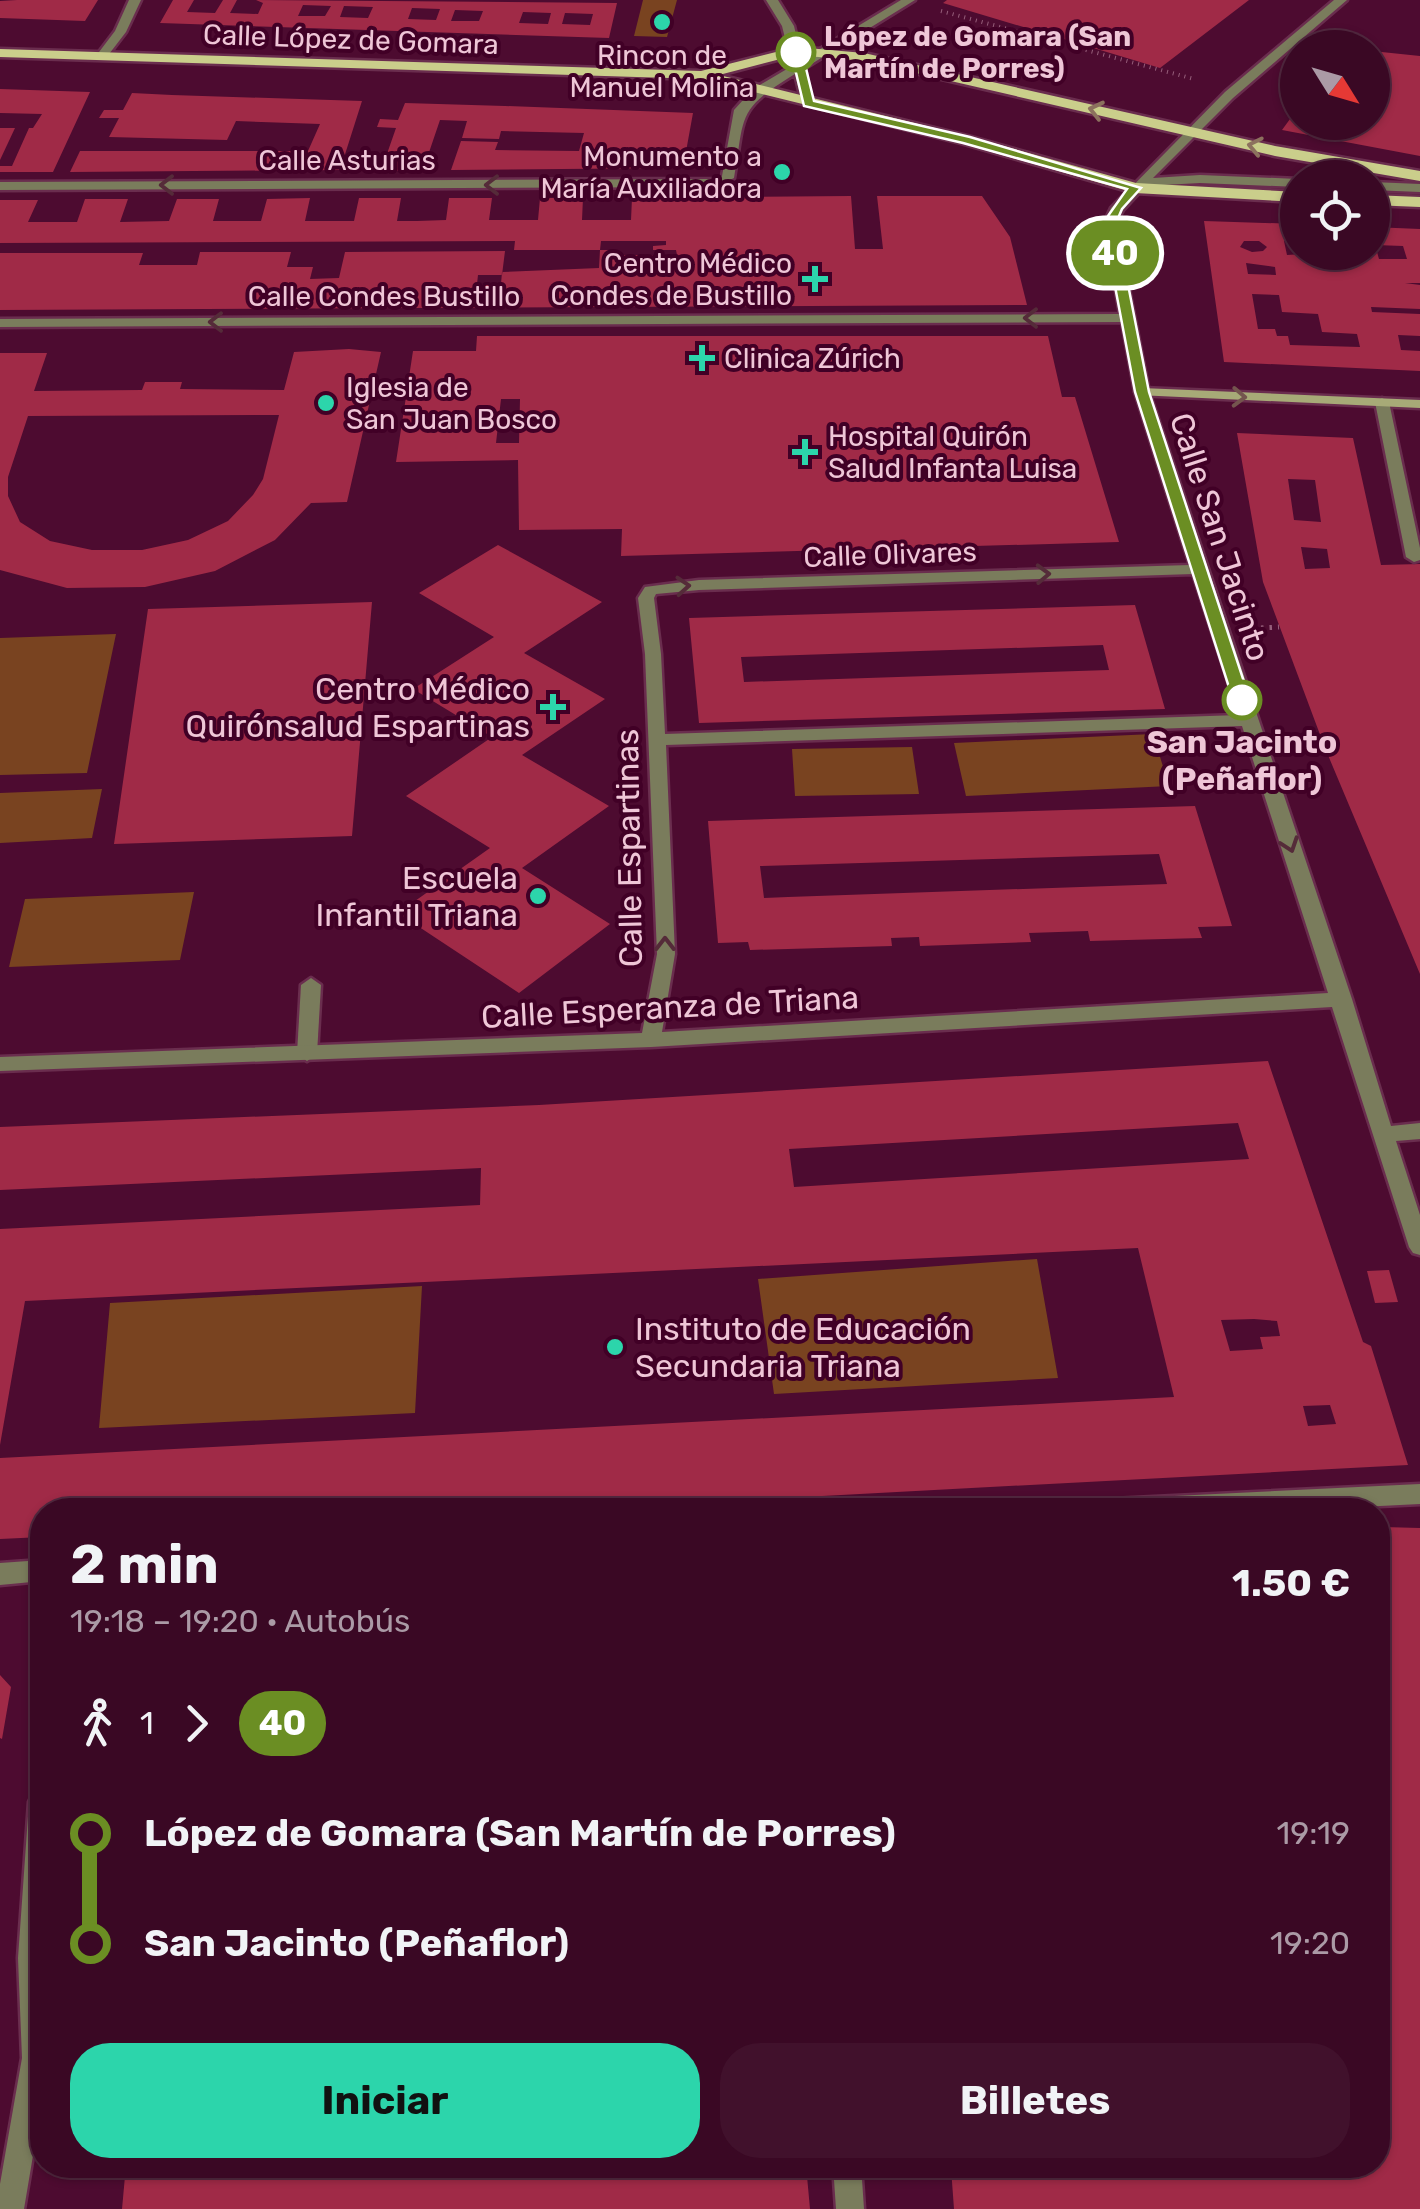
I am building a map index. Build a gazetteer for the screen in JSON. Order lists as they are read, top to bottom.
{
  "streets": {
    "main road": ["Calle López de Gomara"],
    "street": [
      "Calle Asturias",
      "Calle Condes Bustillo",
      "Calle San Jacinto",
      "Calle Olivares",
      "Calle Espartinas",
      "Calle Esperanza de Triana"
    ]
  },
  "crossings": [
    ["Calle Condes Bustillo", "Calle San Jacinto"],
    ["Calle San Jacinto", "Calle Olivares"],
    ["Calle San Jacinto", "Calle Esperanza de Triana"],
    ["Calle Olivares", "Calle Espartinas"],
    ["Calle Espartinas", "Calle Esperanza de Triana"]
  ],
  "one_way": ["Calle Asturias", "Calle Condes Bustillo", "Calle Espartinas"],
  "places": {
    "other": [
      "Rincon de Manuel Molina",
      "López de Gomara (San Martín de Porres)",
      "Monumento a María Auxiliadora",
      "Iglesia de San Juan Bosco",
      "San Jacinto (Peñaflor)",
      "Escuela Infantil Triana",
      "Instituto de Educación Secundaria Triana"
    ],
    "health": [
      "Centro Médico Condes de Bustillo",
      "Clinica Zúrich",
      "Hospital Quirón Salud Infanta Luisa",
      "Centro Médico Quirónsalud Espartinas"
    ]
  },
  "lines": ["bus line 40"],
  "north": "bottom right",
  "page": {
    "on_map": "40",
    "heading": ["2 min", "19:18 – 19:20 · Autobús", "1.50 €"],
    "legs": ["1", "40"],
    "list": [
      {
        "name": "López de Gomara (San Martín de Porres)",
        "value": "19:19"
      },
      {
        "name": "San Jacinto (Peñaflor)",
        "value": "19:20"
      }
    ],
    "buttons": ["Iniciar", "Billetes"]
  }
}
